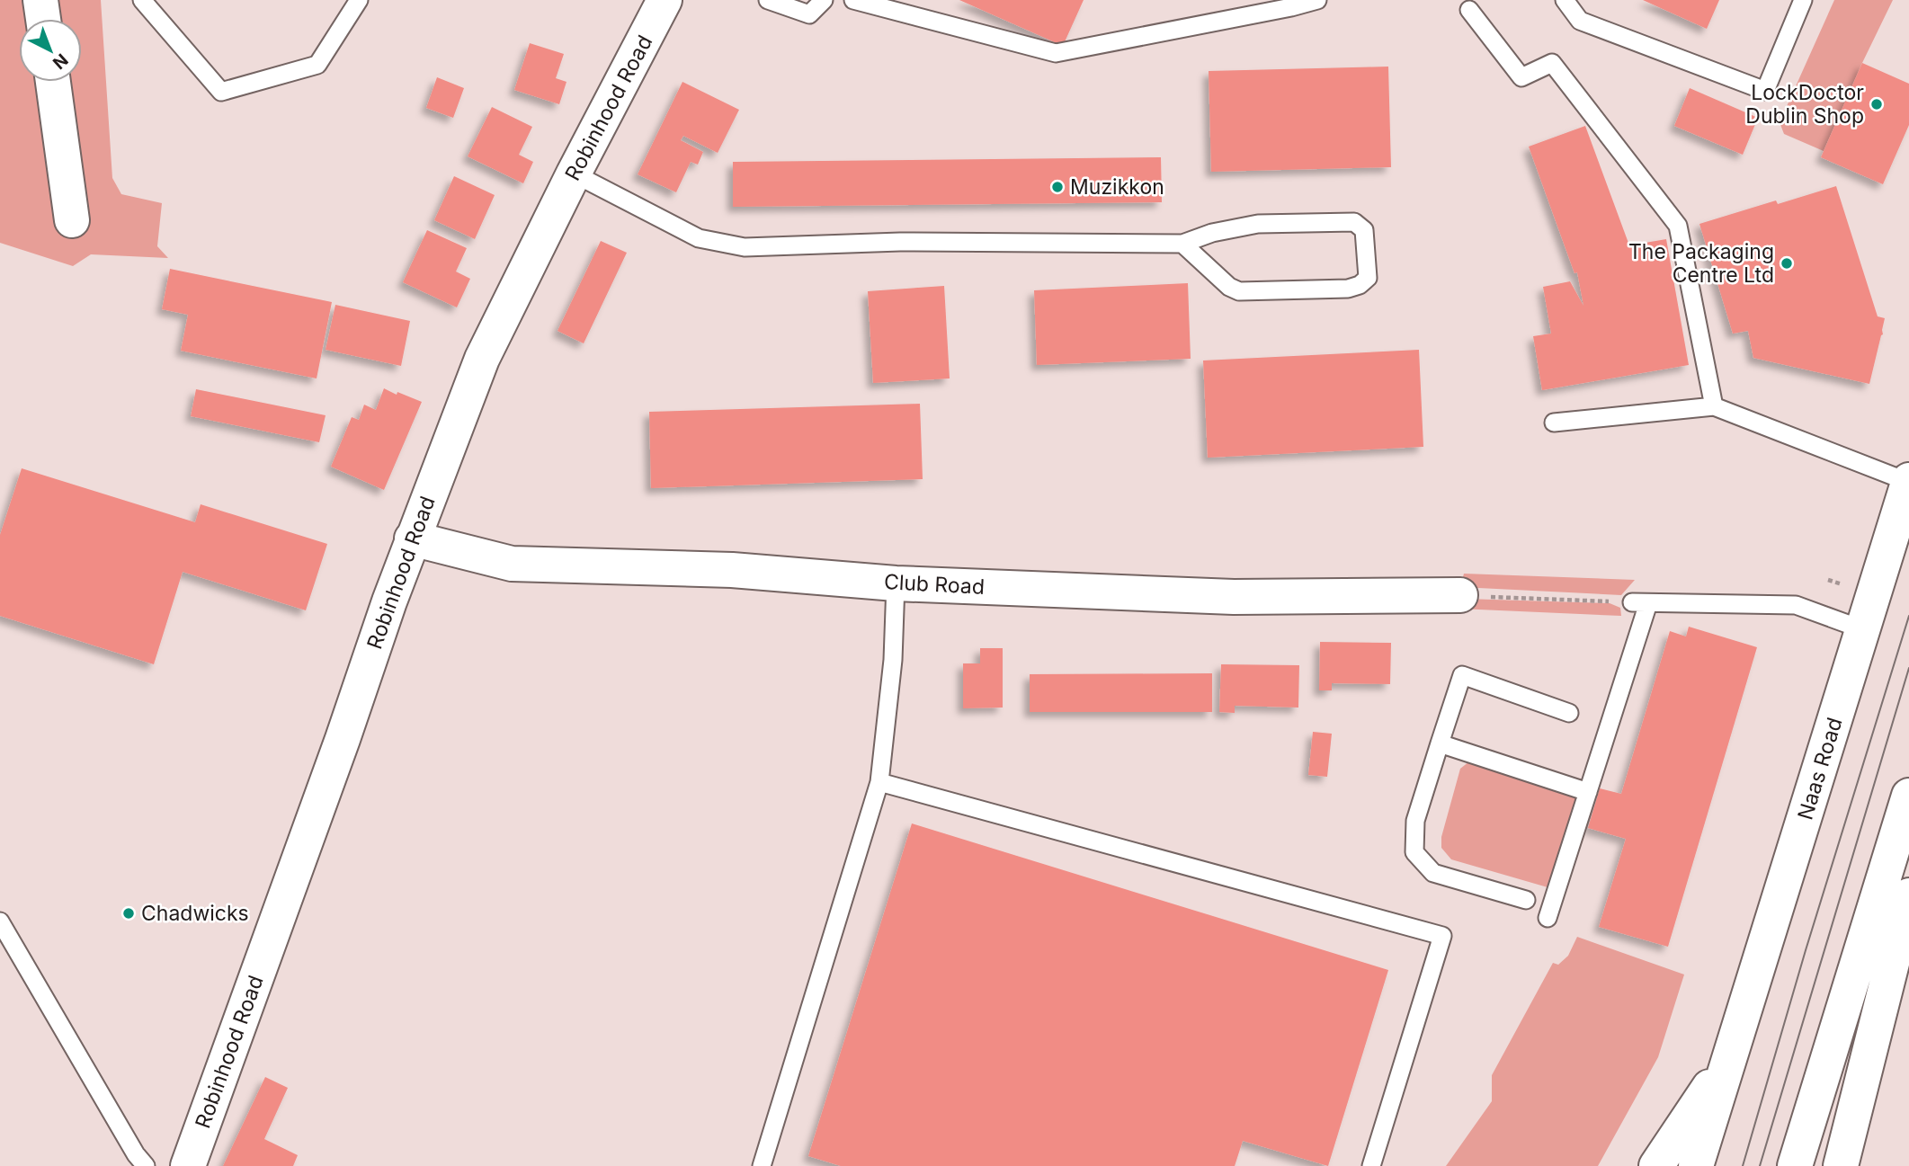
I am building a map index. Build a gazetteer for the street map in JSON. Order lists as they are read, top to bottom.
{
  "streets": {
    "street": ["Robinhood Road", "Club Road", "Naas Road"]
  },
  "crossings": [
    ["Robinhood Road", "Club Road"]
  ],
  "places": [
    "LockDoctor Dublin Shop",
    "Muzikkon",
    "The Packaging Centre Ltd",
    "Chadwicks"
  ],
  "north": "bottom right"
}
